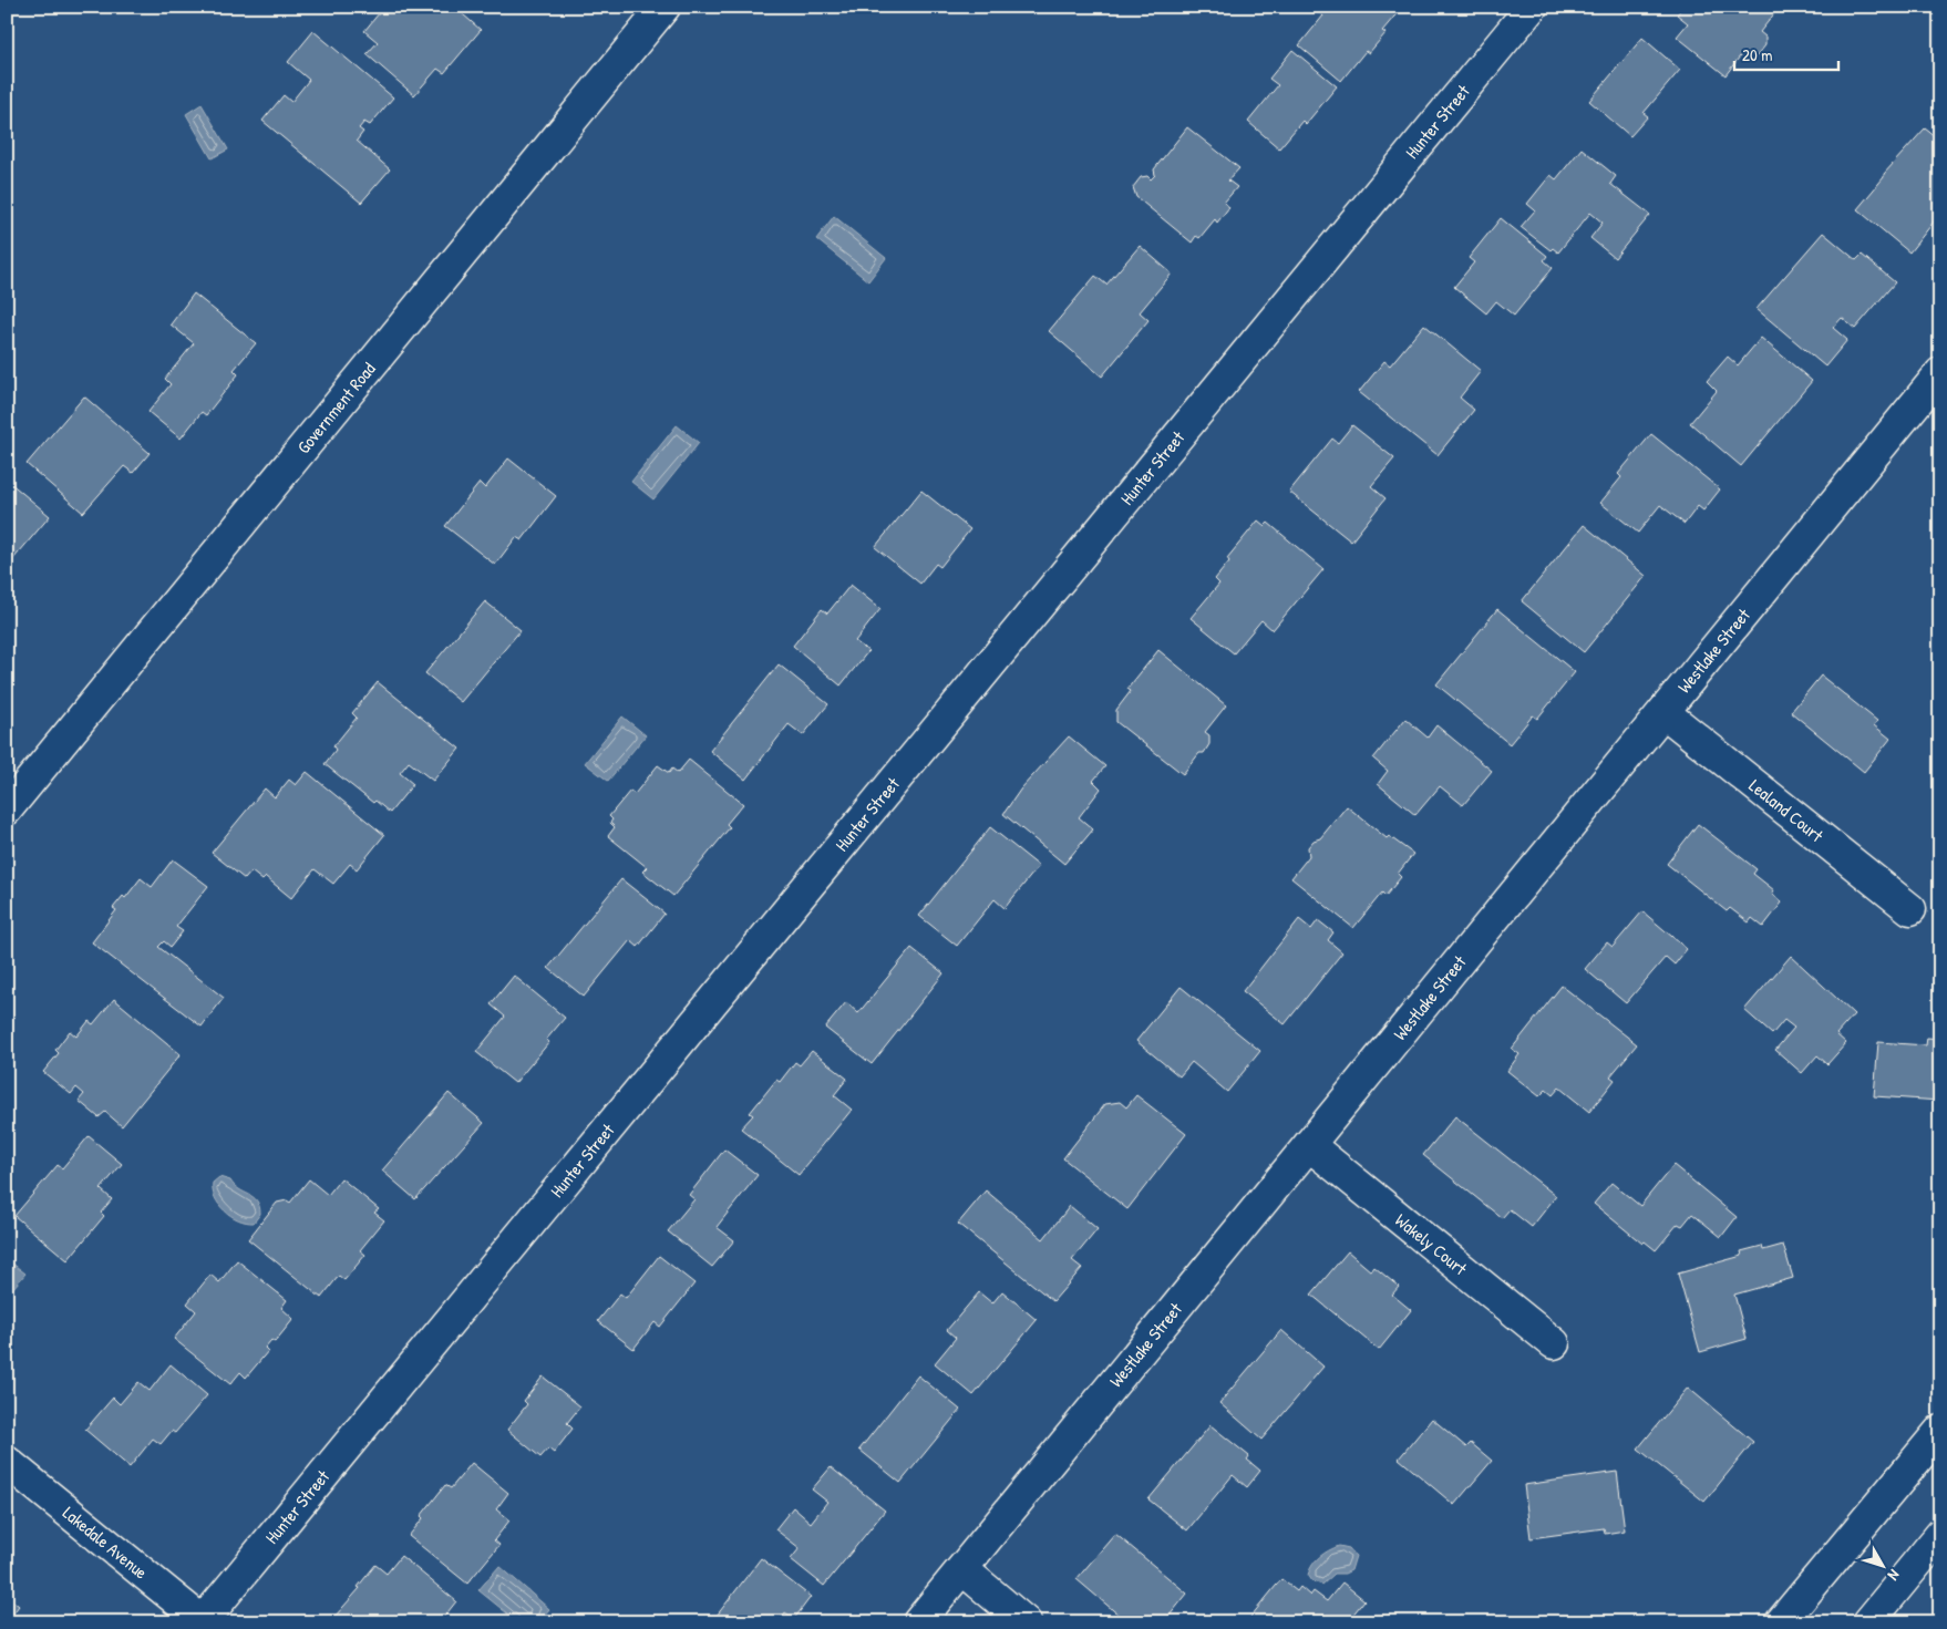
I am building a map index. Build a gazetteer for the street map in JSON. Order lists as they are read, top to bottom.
{
  "streets": {
    "street": [
      "Hunter Street",
      "Government Road",
      "Westlake Street",
      "Lealand Court",
      "Wakely Court",
      "Lakedale Avenue"
    ]
  },
  "crossings": [
    ["Hunter Street", "Lakedale Avenue"],
    ["Westlake Street", "Lealand Court"],
    ["Westlake Street", "Wakely Court"]
  ],
  "scale_bar": "20 m",
  "north": "bottom right"
}
